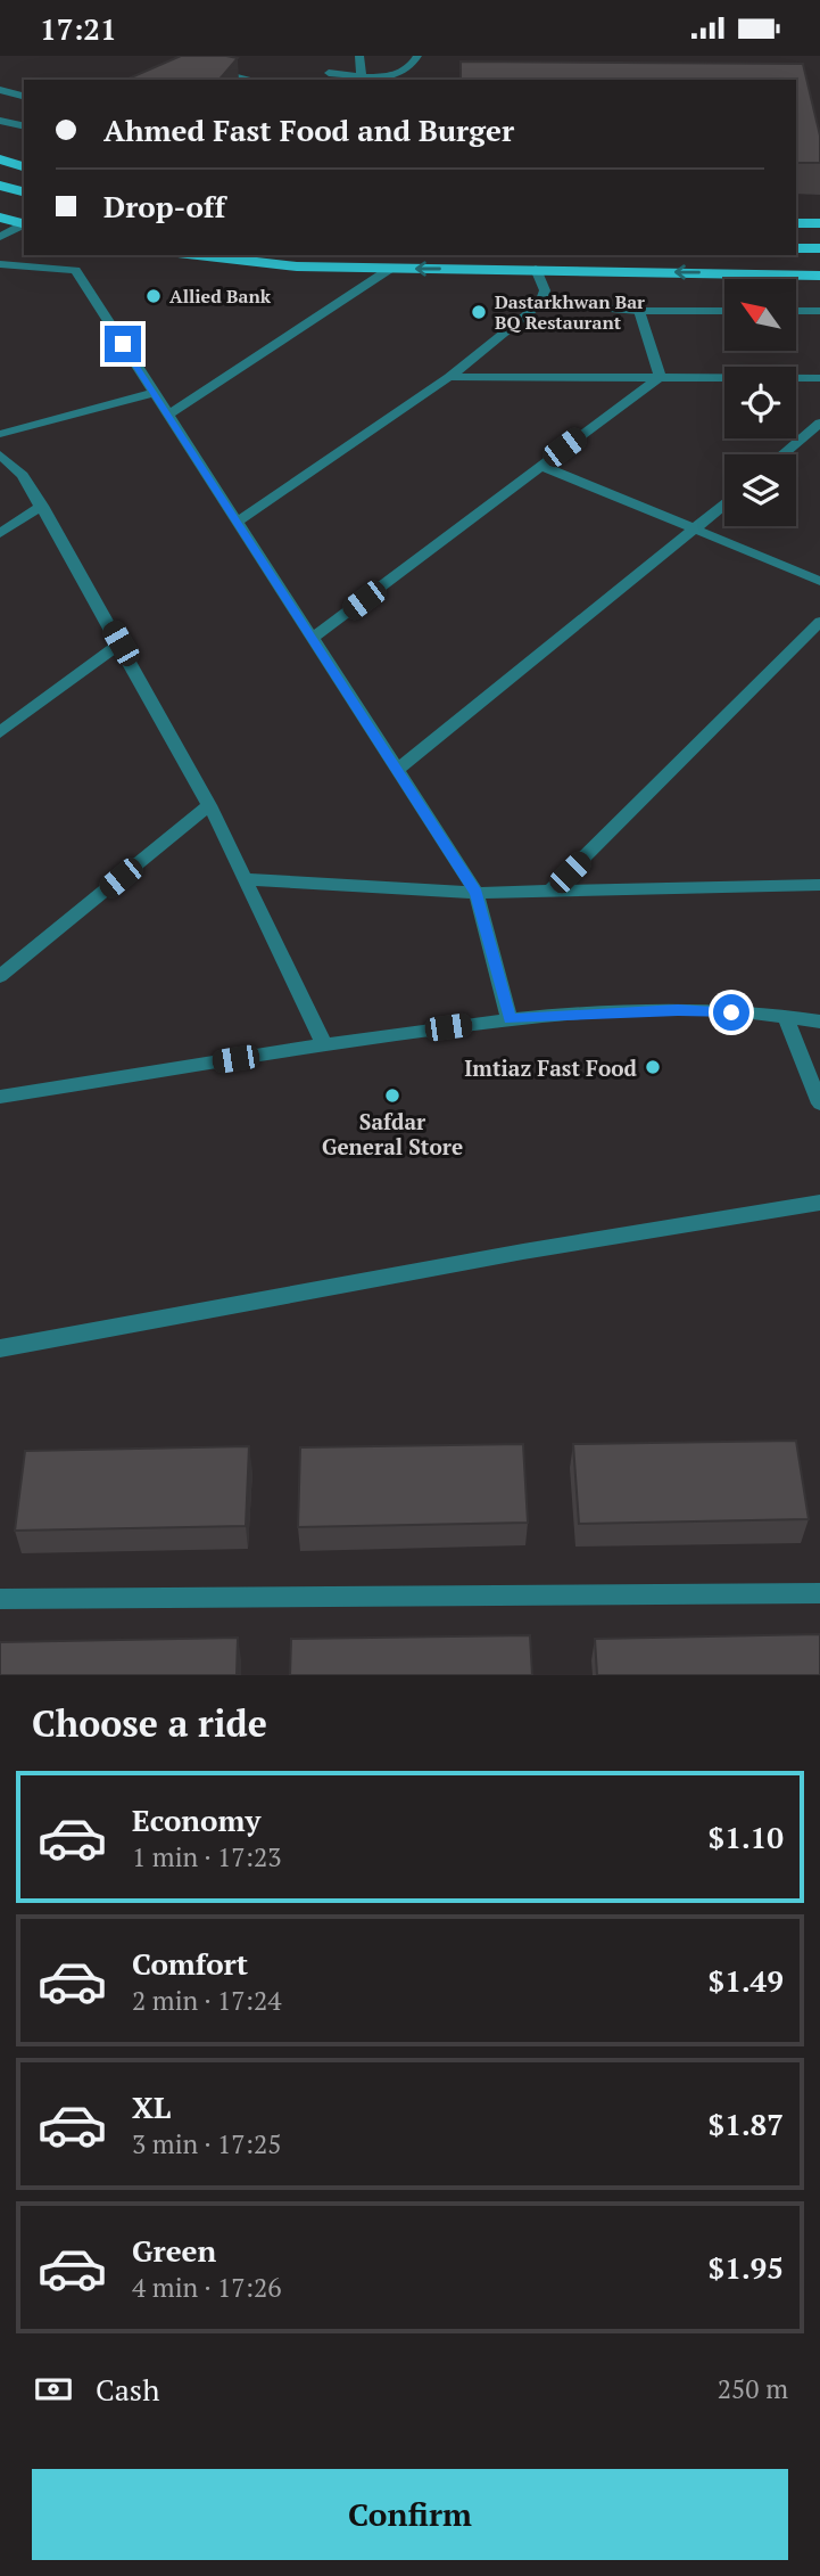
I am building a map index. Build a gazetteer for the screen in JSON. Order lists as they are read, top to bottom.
{
  "places": [
    "Allied Bank",
    "Dastarkhwan Bar BQ Restaurant",
    "Imtiaz Fast Food",
    "Safdar General Store"
  ],
  "north": "top left",
  "page": {
    "status": "17:21",
    "banner": ["Ahmed Fast Food and Burger", "Drop-off"],
    "heading": "Choose a ride",
    "list": [
      {
        "name": "Economy",
        "note": "1 min · 17:23",
        "value": "$1.10"
      },
      {
        "name": "Comfort",
        "note": "2 min · 17:24",
        "value": "$1.49"
      },
      {
        "name": "XL",
        "note": "3 min · 17:25",
        "value": "$1.87"
      },
      {
        "name": "Green",
        "note": "4 min · 17:26",
        "value": "$1.95"
      }
    ],
    "pay": ["Cash", "250 m"],
    "buttons": "Confirm"
  }
}
